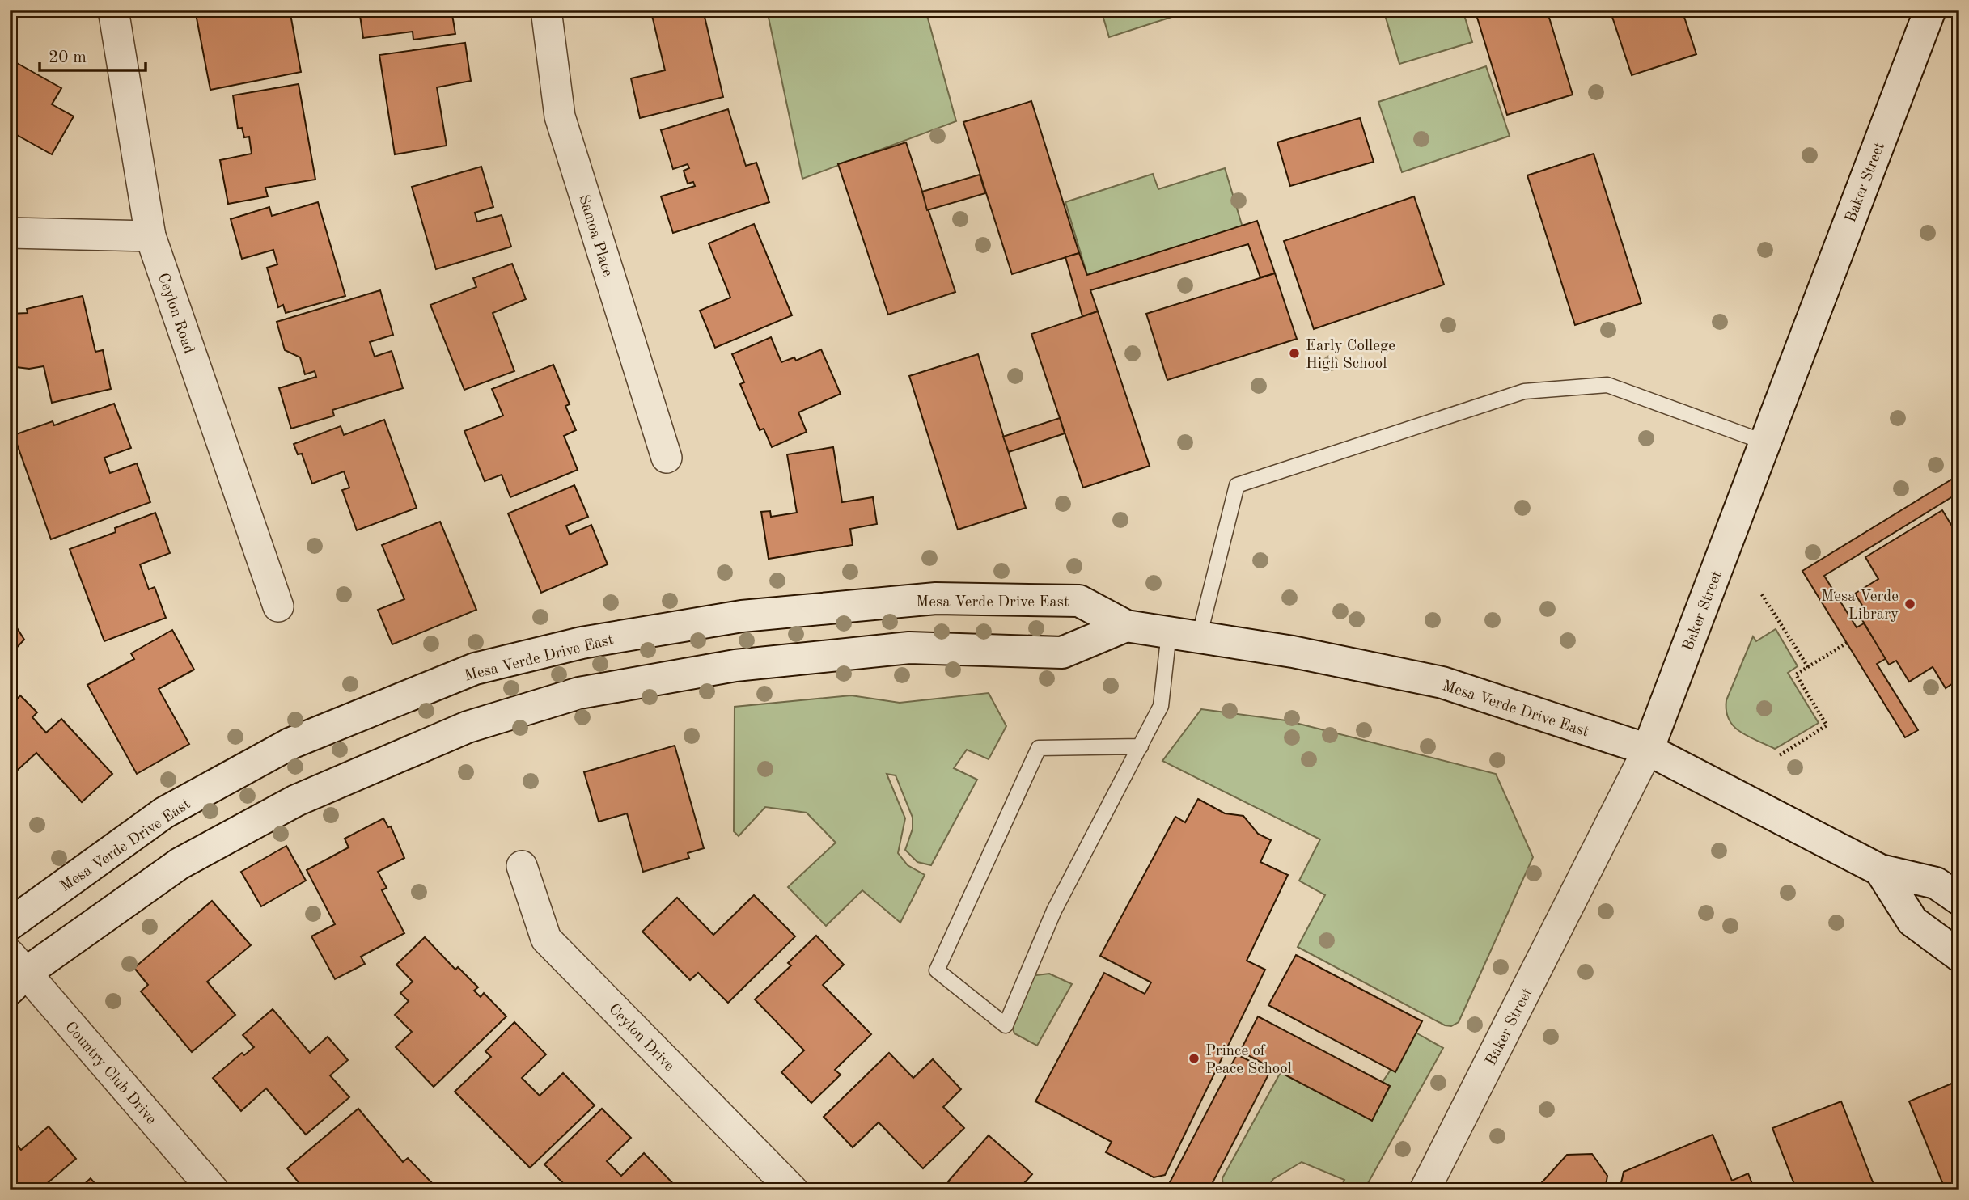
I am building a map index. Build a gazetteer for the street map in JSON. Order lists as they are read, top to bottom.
{
  "streets": {
    "street": [
      "Baker Street",
      "Samoa Place",
      "Ceylon Road",
      "Mesa Verde Drive East",
      "Ceylon Drive",
      "Country Club Drive"
    ]
  },
  "crossings": [
    ["Baker Street", "Mesa Verde Drive East"]
  ],
  "places": ["Early College High School", "Mesa Verde Library", "Prince of Peace School"],
  "scale_bar": "20 m"
}
